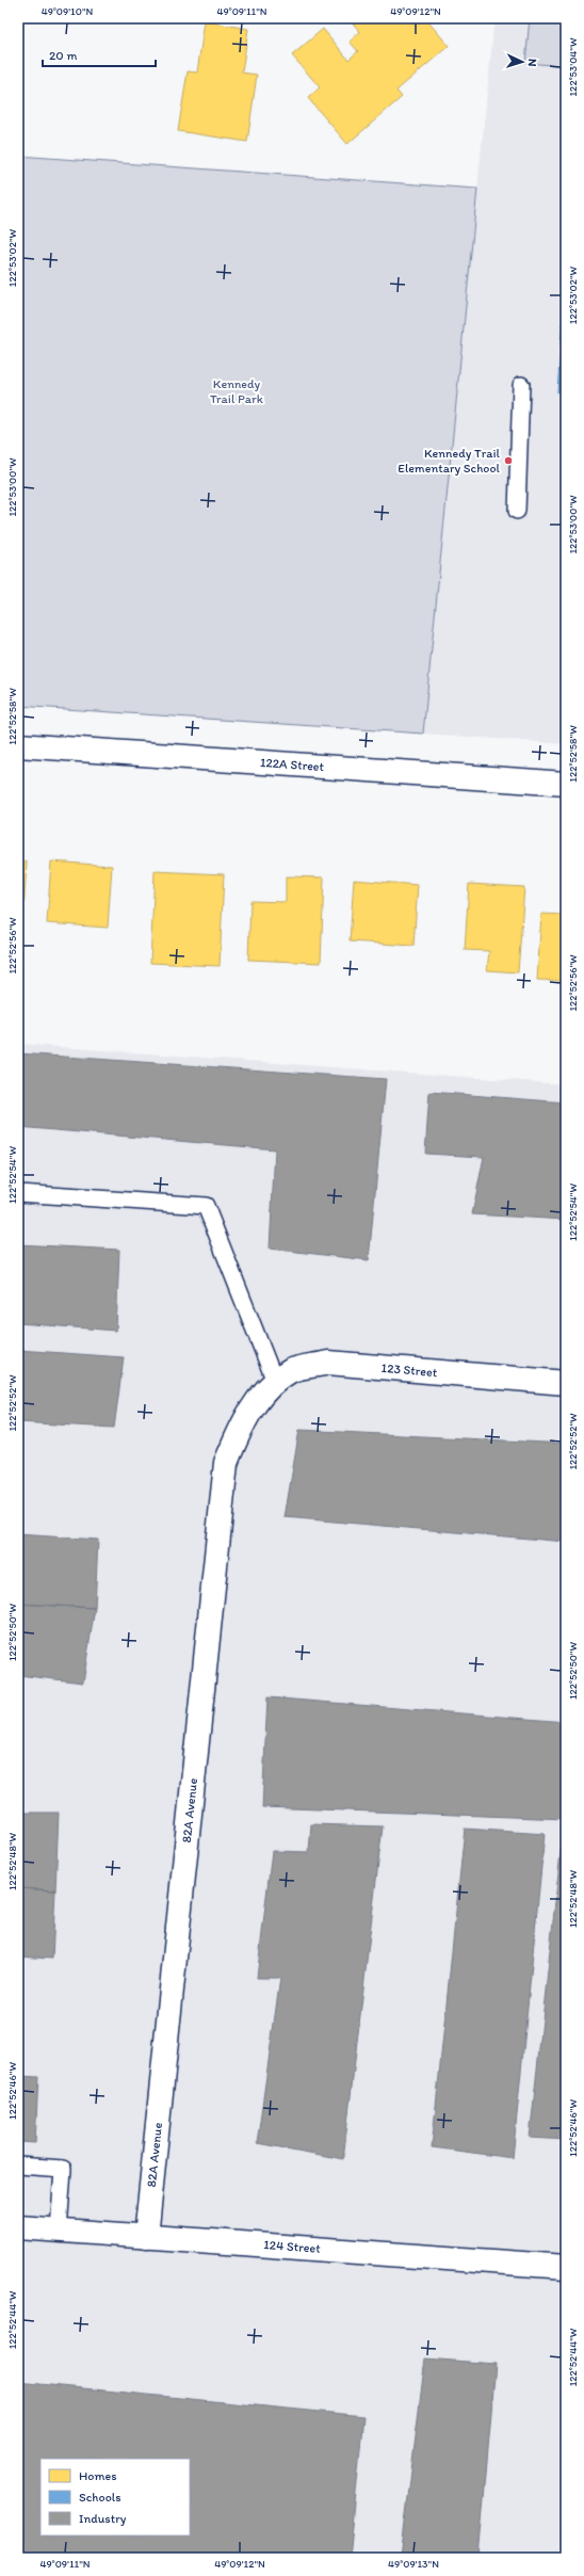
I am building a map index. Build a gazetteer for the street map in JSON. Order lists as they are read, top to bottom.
{
  "streets": {
    "street": [
      "122A Street",
      "123 Street",
      "82A Avenue",
      "124 Street"
    ]
  },
  "crossings": [
    ["123 Street", "82A Avenue"],
    ["82A Avenue", "124 Street"]
  ],
  "parks": ["Kennedy Trail Park"],
  "places": ["Kennedy Trail Elementary School"],
  "legend": ["Homes", "Schools", "Industry"],
  "scale_bar": "20 m",
  "north": "right",
  "coordinates": [
    "49°09'10\"N",
    "49°09'11\"N",
    "49°09'12\"N",
    "122°53'04\"W",
    "122°53'02\"W",
    "122°53'00\"W",
    "122°52'58\"W",
    "122°52'56\"W",
    "122°52'54\"W",
    "122°52'52\"W",
    "122°52'50\"W",
    "122°52'48\"W",
    "122°52'46\"W",
    "122°52'44\"W",
    "49°09'13\"N"
  ]
}
